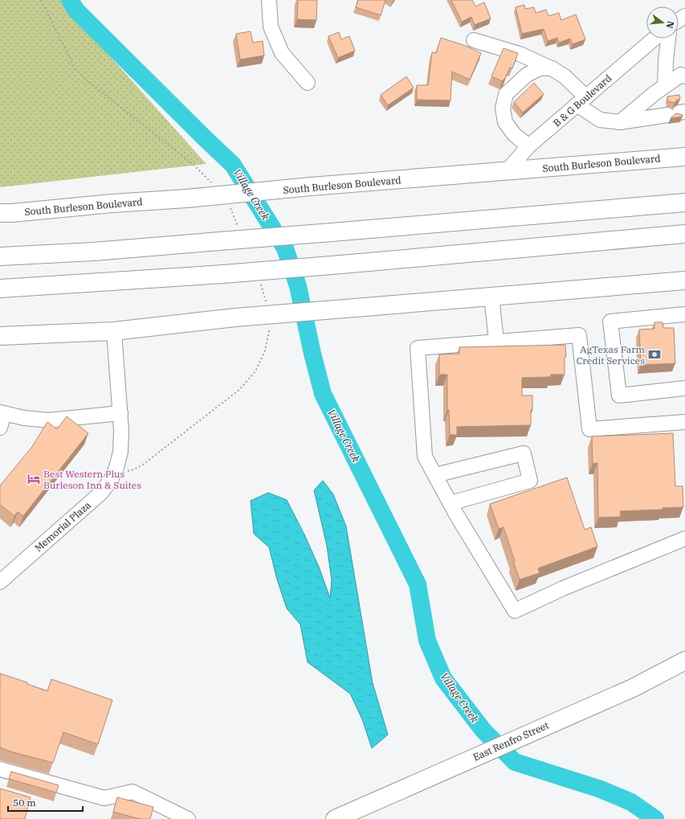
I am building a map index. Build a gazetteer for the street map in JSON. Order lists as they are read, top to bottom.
{
  "streets": {
    "main road": ["South Burleson Boulevard", "East Renfro Street"],
    "street": ["B & G Boulevard", "Memorial Plaza"]
  },
  "crossings": [
    ["B & G Boulevard", "South Burleson Boulevard"]
  ],
  "water": ["Village Creek"],
  "places": {
    "bank": ["AgTexas Farm Credit Services"],
    "hotel": ["Best Western Plus Burleson Inn & Suites"]
  },
  "scale_bar": "50 m",
  "north": "right"
}
